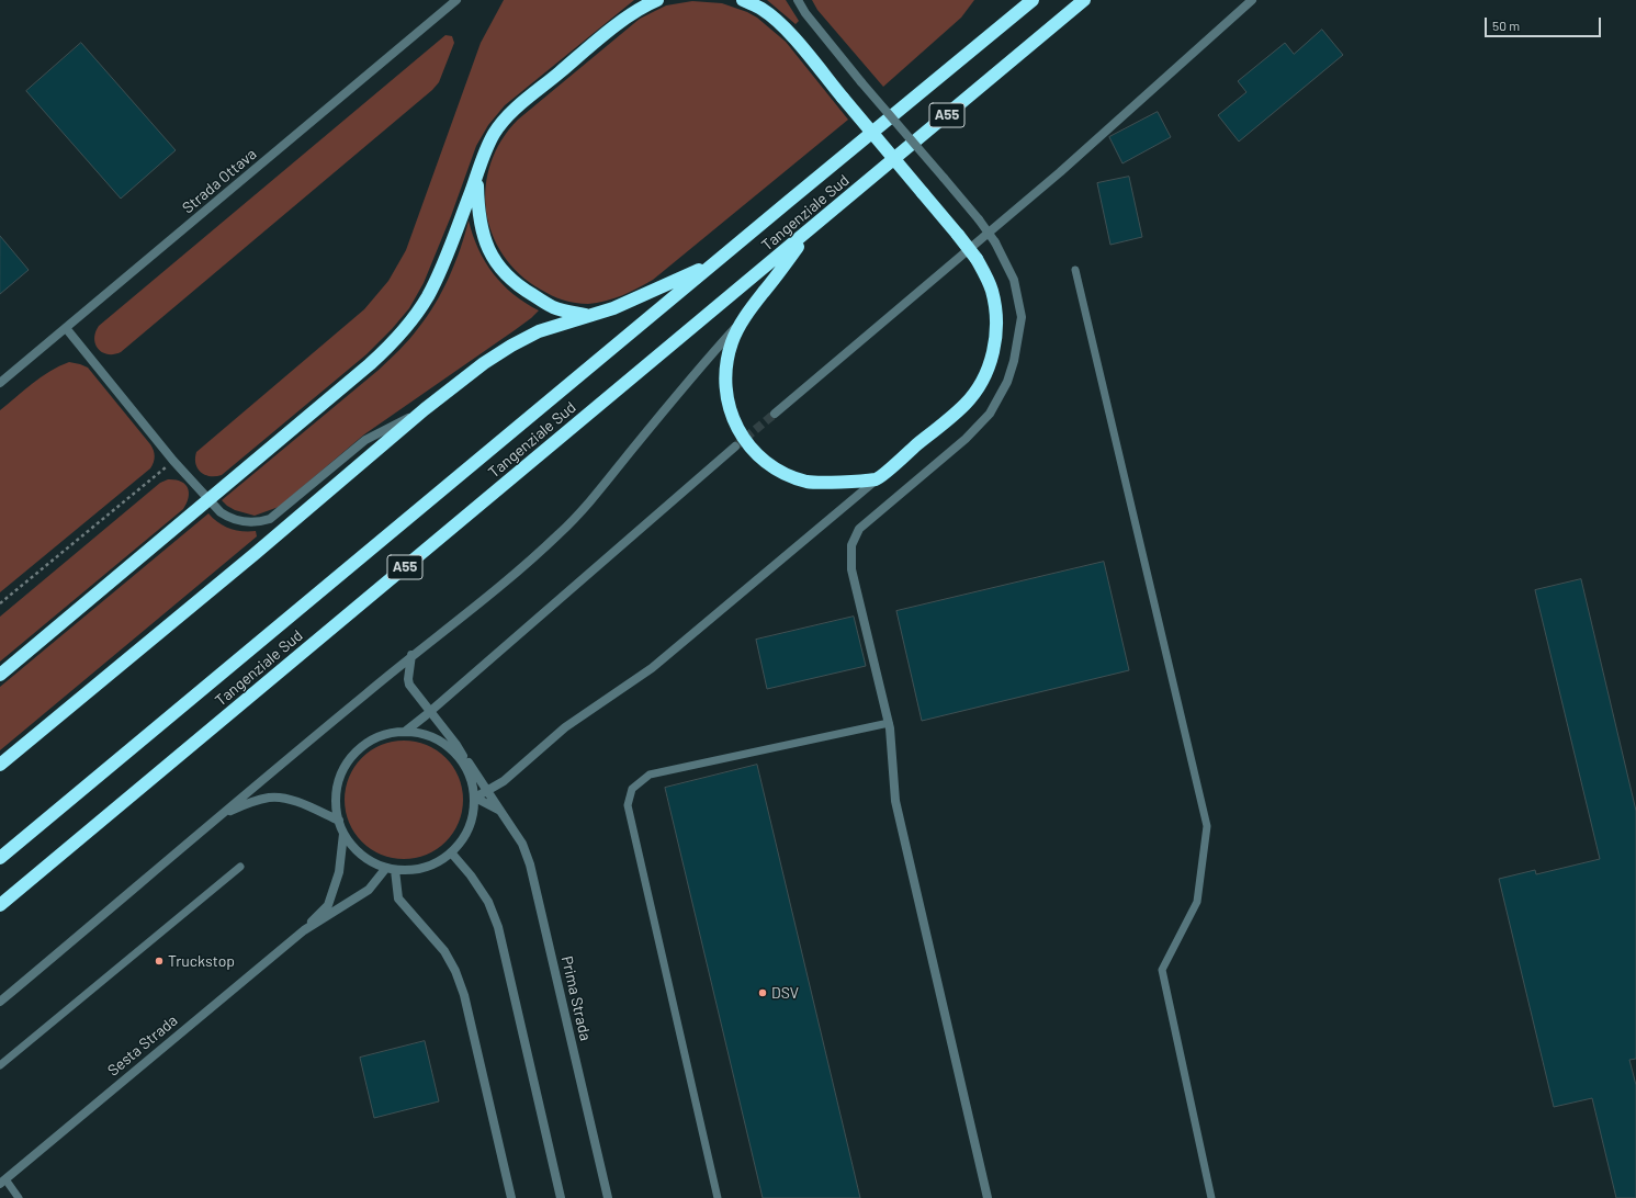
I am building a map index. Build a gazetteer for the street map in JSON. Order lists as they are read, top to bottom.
{
  "streets": {
    "highway": ["A55", "Tangenziale Sud"],
    "street": ["Strada Ottava", "Prima Strada", "Sesta Strada"]
  },
  "crossings": [
    ["Prima Strada", "Sesta Strada"]
  ],
  "places": ["Truckstop", "DSV"],
  "scale_bar": "50 m"
}
